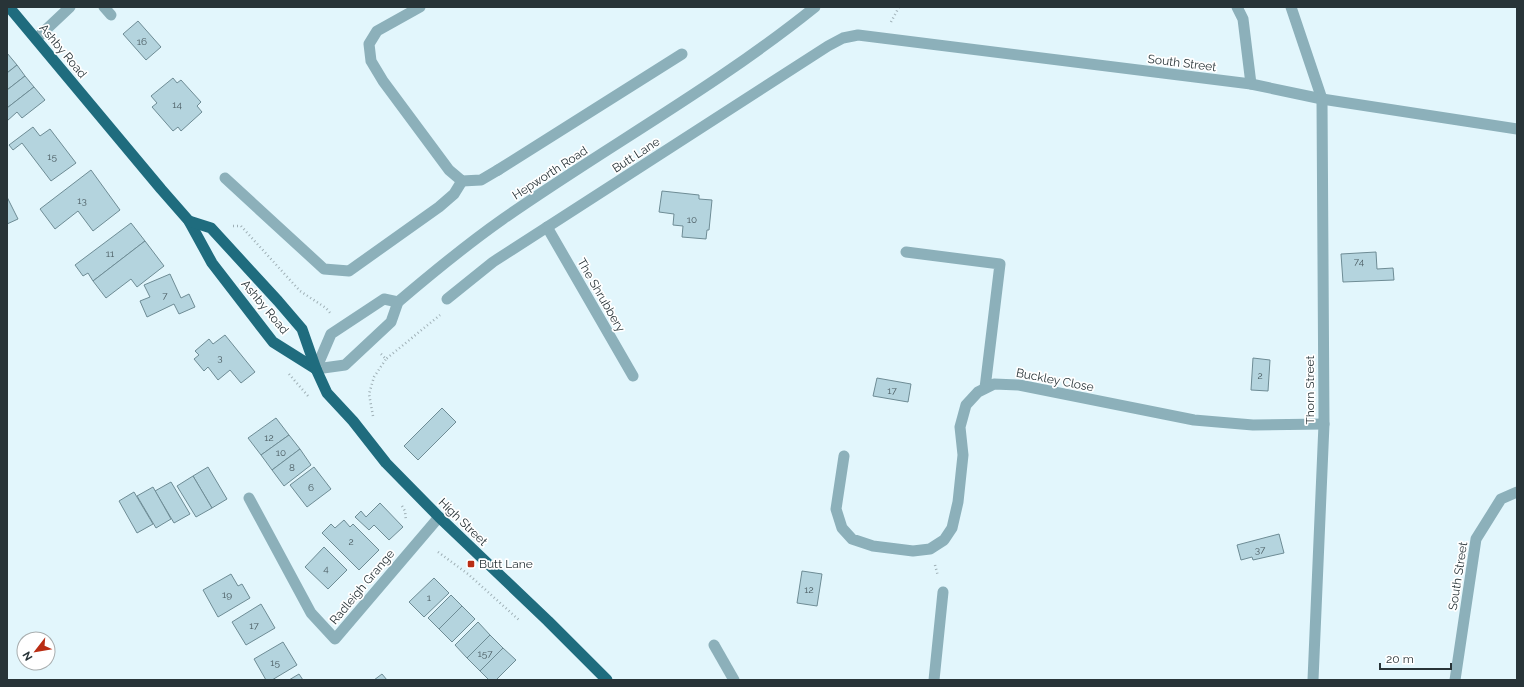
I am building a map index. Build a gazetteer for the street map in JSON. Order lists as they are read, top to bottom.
{
  "streets": {
    "highway": ["Ashby Road", "High Street"],
    "street": [
      "South Street",
      "Butt Lane",
      "Hepworth Road",
      "The Shrubbery",
      "Buckley Close",
      "Thorn Street",
      "Radleigh Grange"
    ]
  },
  "crossings": [
    ["Ashby Road", "High Street"],
    ["South Street", "Butt Lane"],
    ["South Street", "Thorn Street"],
    ["Butt Lane", "The Shrubbery"],
    ["Buckley Close", "Thorn Street"],
    ["High Street", "Radleigh Grange"]
  ],
  "places": {
    "transit": ["Butt Lane"]
  },
  "house_numbers": [
    "16",
    "14",
    "15",
    "13",
    "10",
    "11",
    "74",
    "7",
    "3",
    "2",
    "17",
    "12",
    "10",
    "8",
    "6",
    "2",
    "37",
    "4",
    "12",
    "19",
    "1",
    "17",
    "157",
    "15"
  ],
  "scale_bar": "20 m",
  "north": "bottom left"
}
